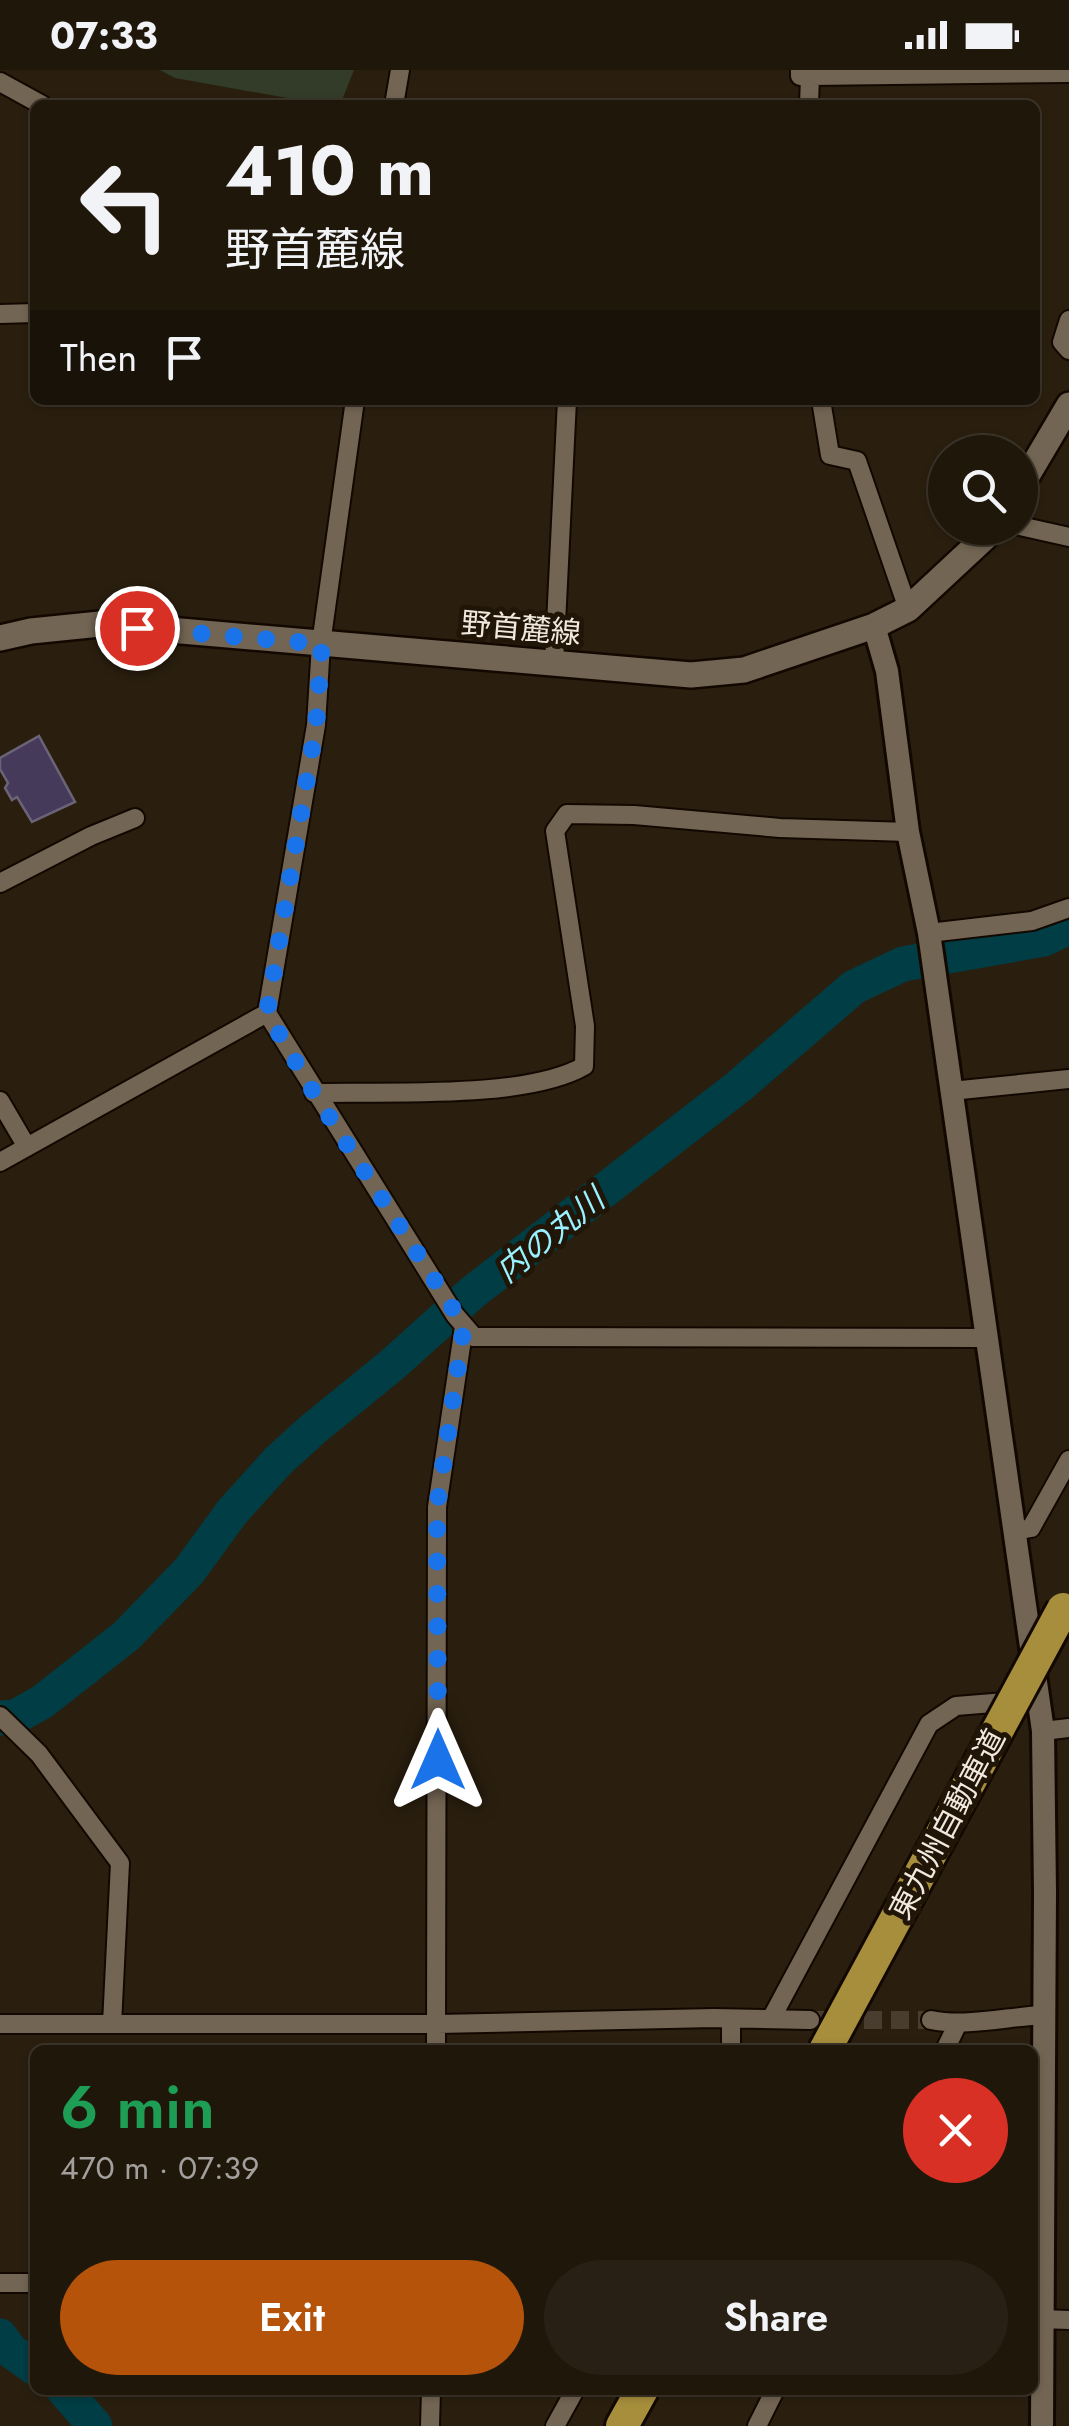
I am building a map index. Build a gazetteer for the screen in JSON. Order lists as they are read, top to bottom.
{
  "streets": {
    "highway": ["東九州自動車道"],
    "main road": ["野首麓線"]
  },
  "water": ["内の丸川"],
  "page": {
    "status": "07:33",
    "turn": ["410 m", "野首麓線"],
    "then": "Then",
    "heading": ["6 min", "470 m · 07:39"],
    "buttons": ["Exit", "Share"]
  }
}
